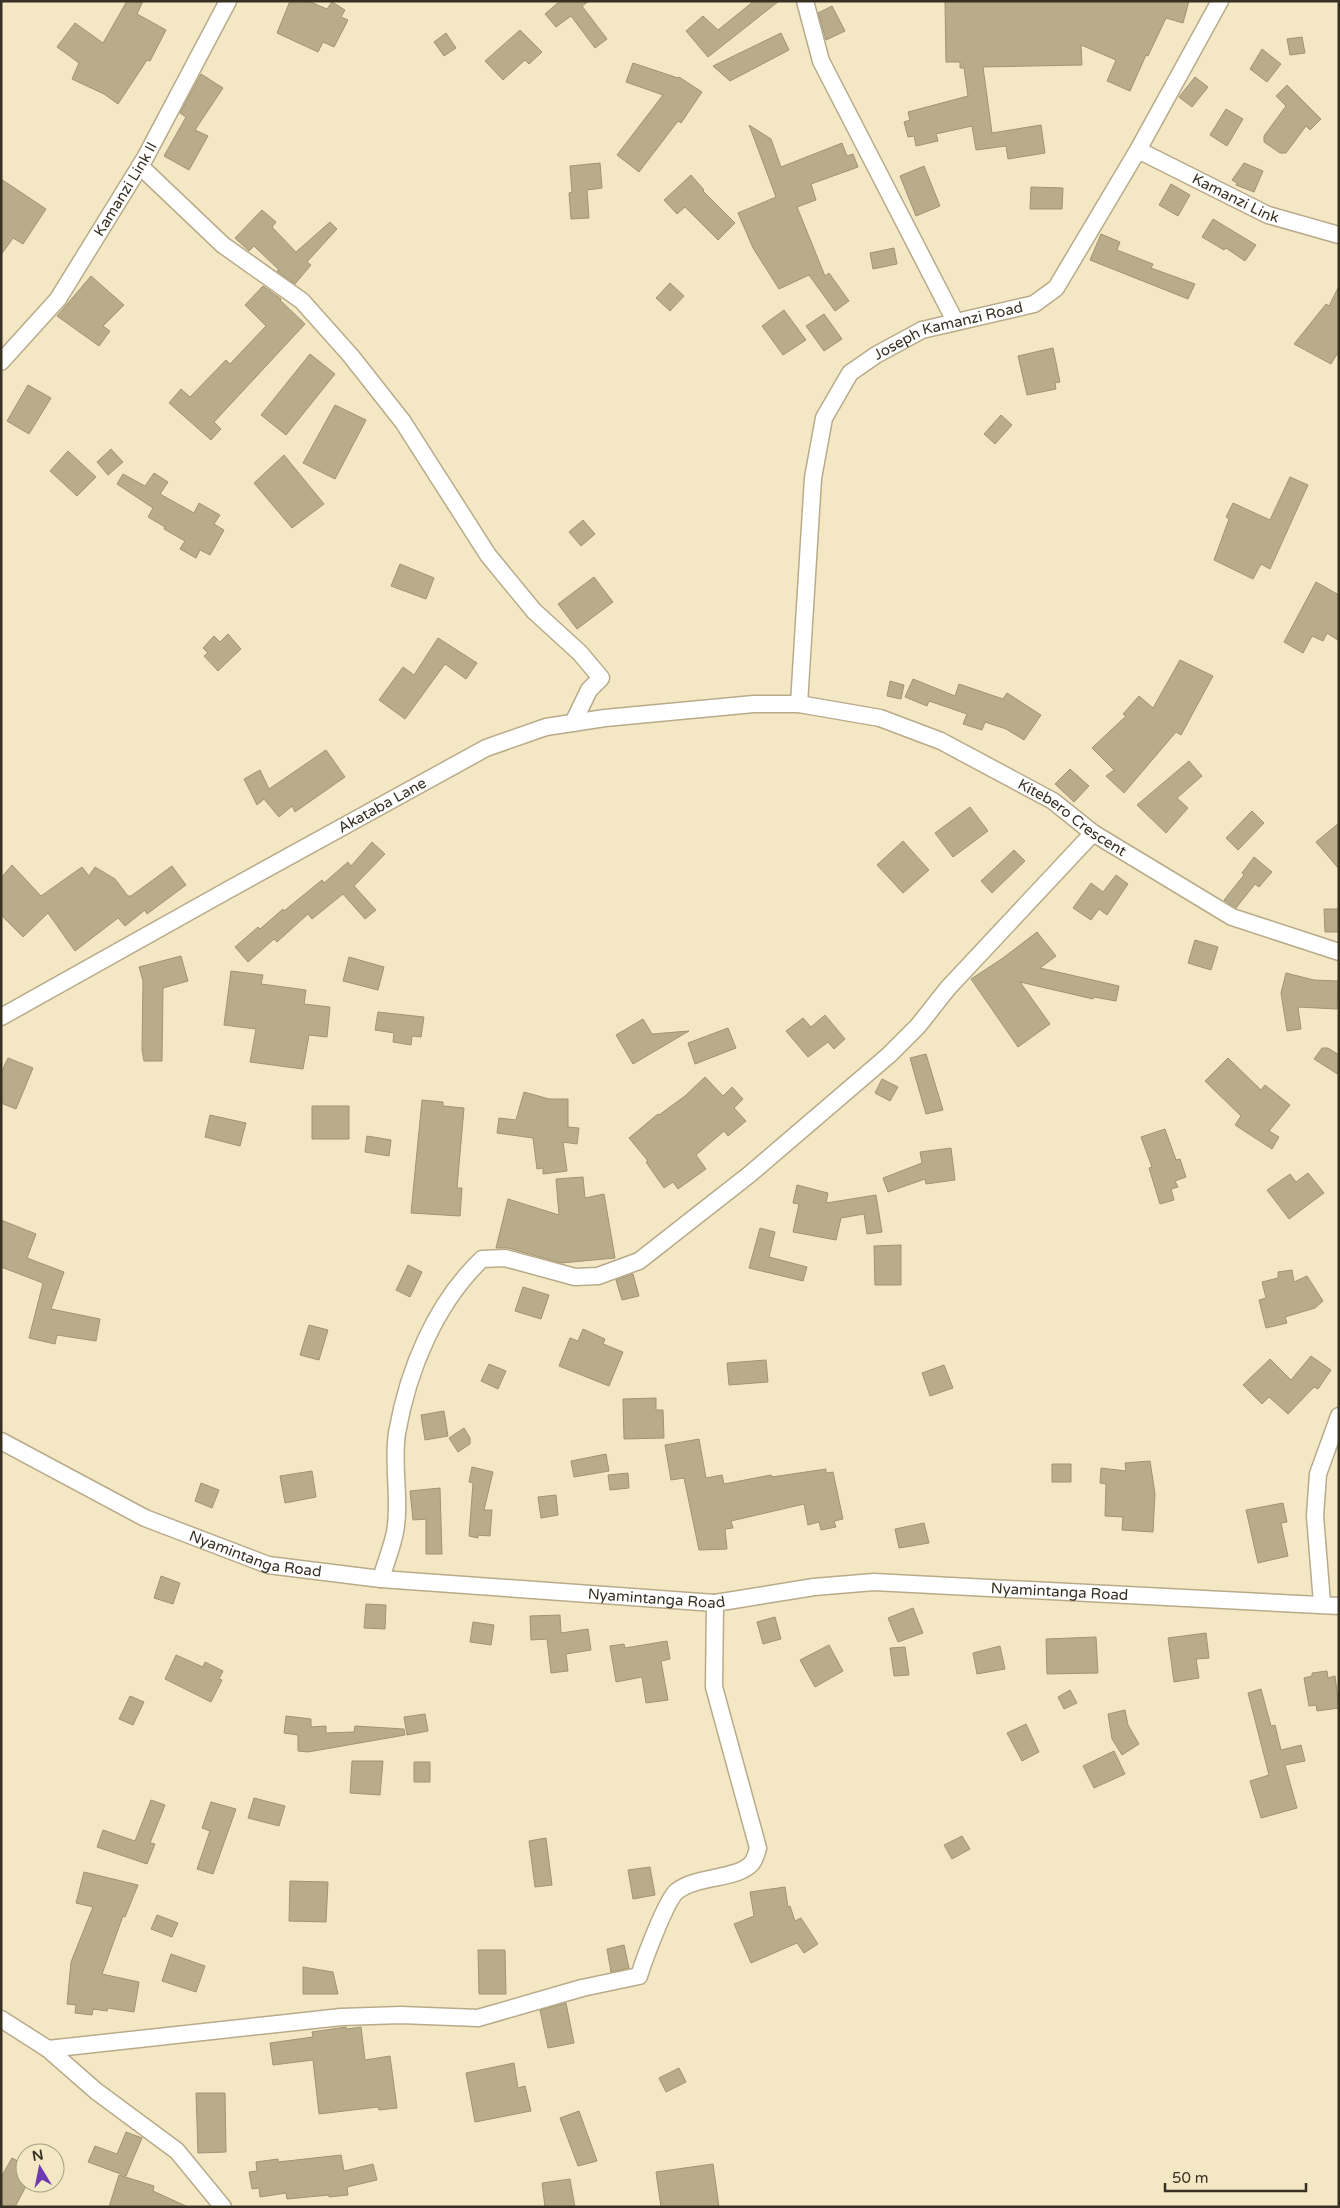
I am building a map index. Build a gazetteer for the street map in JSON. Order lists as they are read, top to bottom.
{
  "streets": {
    "street": [
      "Kamanzi Link II",
      "Kamanzi Link",
      "Joseph Kamanzi Road",
      "Akataba Lane",
      "Kitebero Crescent",
      "Nyamintanga Road"
    ]
  },
  "crossings": [
    ["Kamanzi Link", "Joseph Kamanzi Road"],
    ["Joseph Kamanzi Road", "Akataba Lane"],
    ["Joseph Kamanzi Road", "Kitebero Crescent"],
    ["Akataba Lane", "Kitebero Crescent"]
  ],
  "scale_bar": "50 m",
  "north": "top"
}
